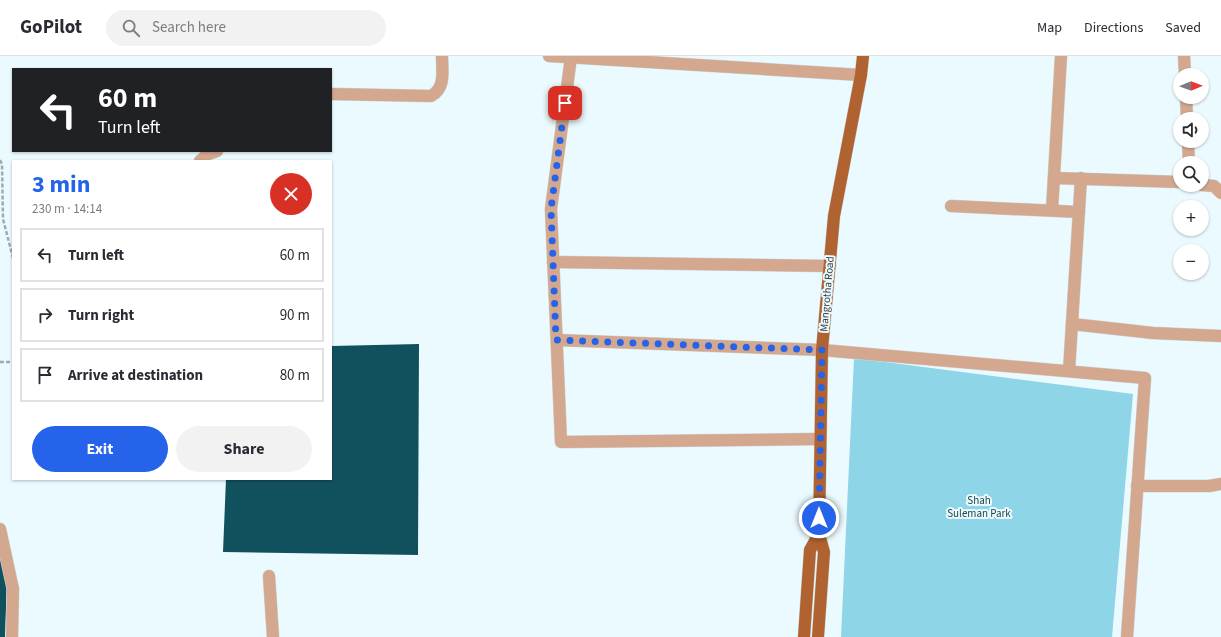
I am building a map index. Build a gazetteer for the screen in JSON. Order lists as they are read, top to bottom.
{
  "streets": {
    "main road": ["Mangrotha Road"]
  },
  "parks": ["Shah Suleman Park"],
  "north": "right",
  "page": {
    "header": "GoPilot",
    "search": "Search here",
    "nav": ["Map", "Directions", "Saved"],
    "map_buttons": ["+", "−"],
    "turn": ["60 m", "Turn left"],
    "heading": ["3 min", "230 m · 14:14"],
    "list": [
      {
        "name": "Turn left",
        "value": "60 m"
      },
      {
        "name": "Turn right",
        "value": "90 m"
      },
      {
        "name": "Arrive at destination",
        "value": "80 m"
      }
    ],
    "buttons": ["Exit", "Share"]
  }
}
